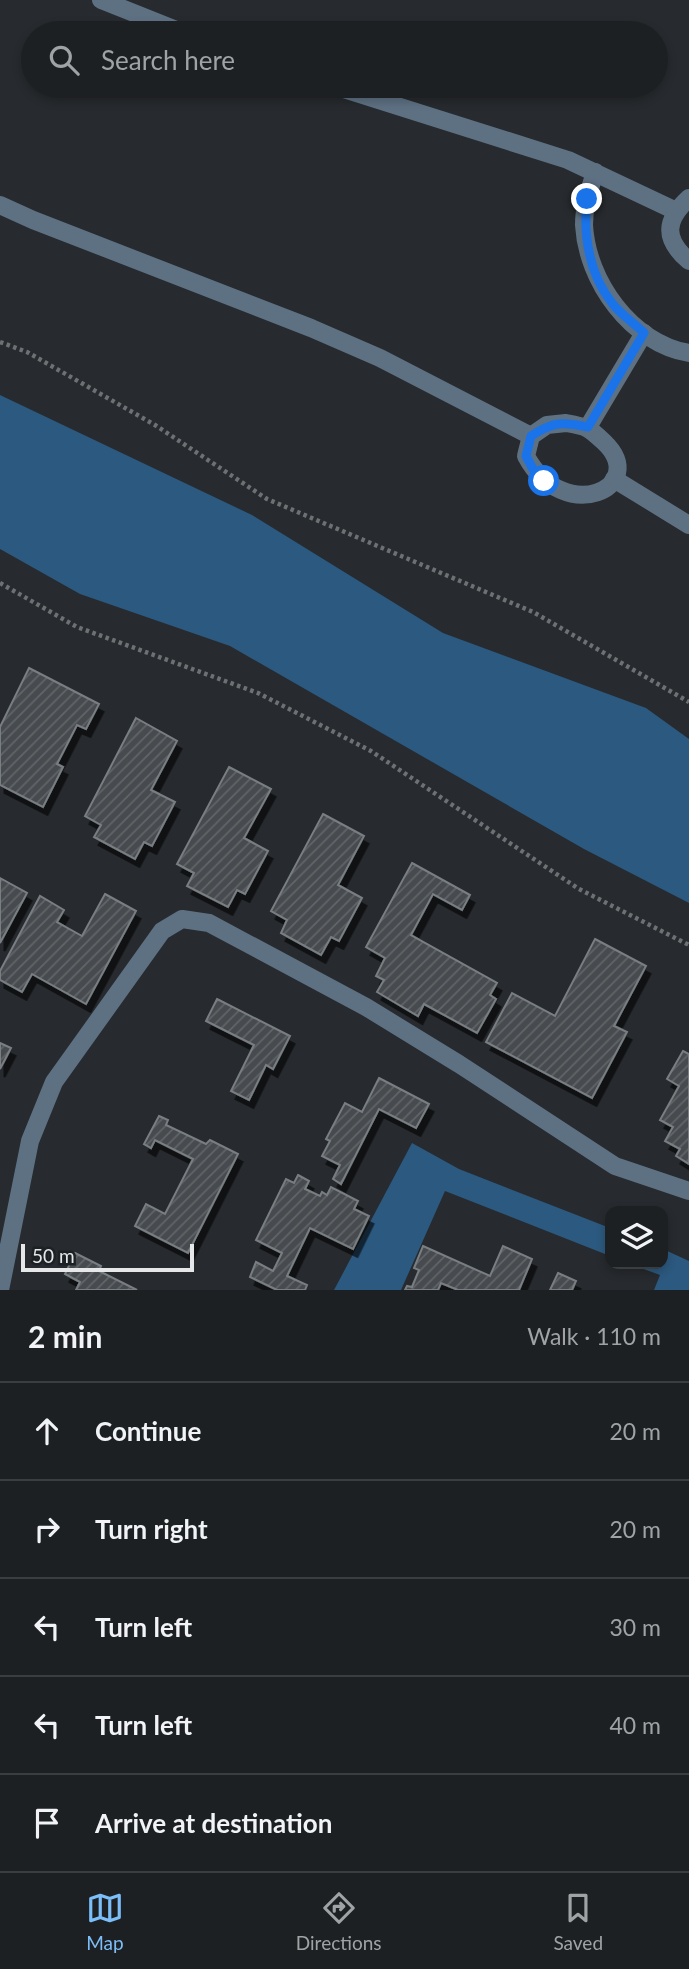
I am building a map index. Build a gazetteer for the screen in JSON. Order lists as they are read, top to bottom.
{
  "scale_bar": "50 m",
  "page": {
    "search": "Search here",
    "scale": "50 m",
    "heading": ["2 min", "Walk · 110 m"],
    "list": [
      ["Continue", "20 m"],
      ["Turn right", "20 m"],
      ["Turn left", "30 m"],
      ["Turn left", "40 m"],
      "Arrive at destination"
    ],
    "nav": ["Map", "Directions", "Saved"]
  }
}
